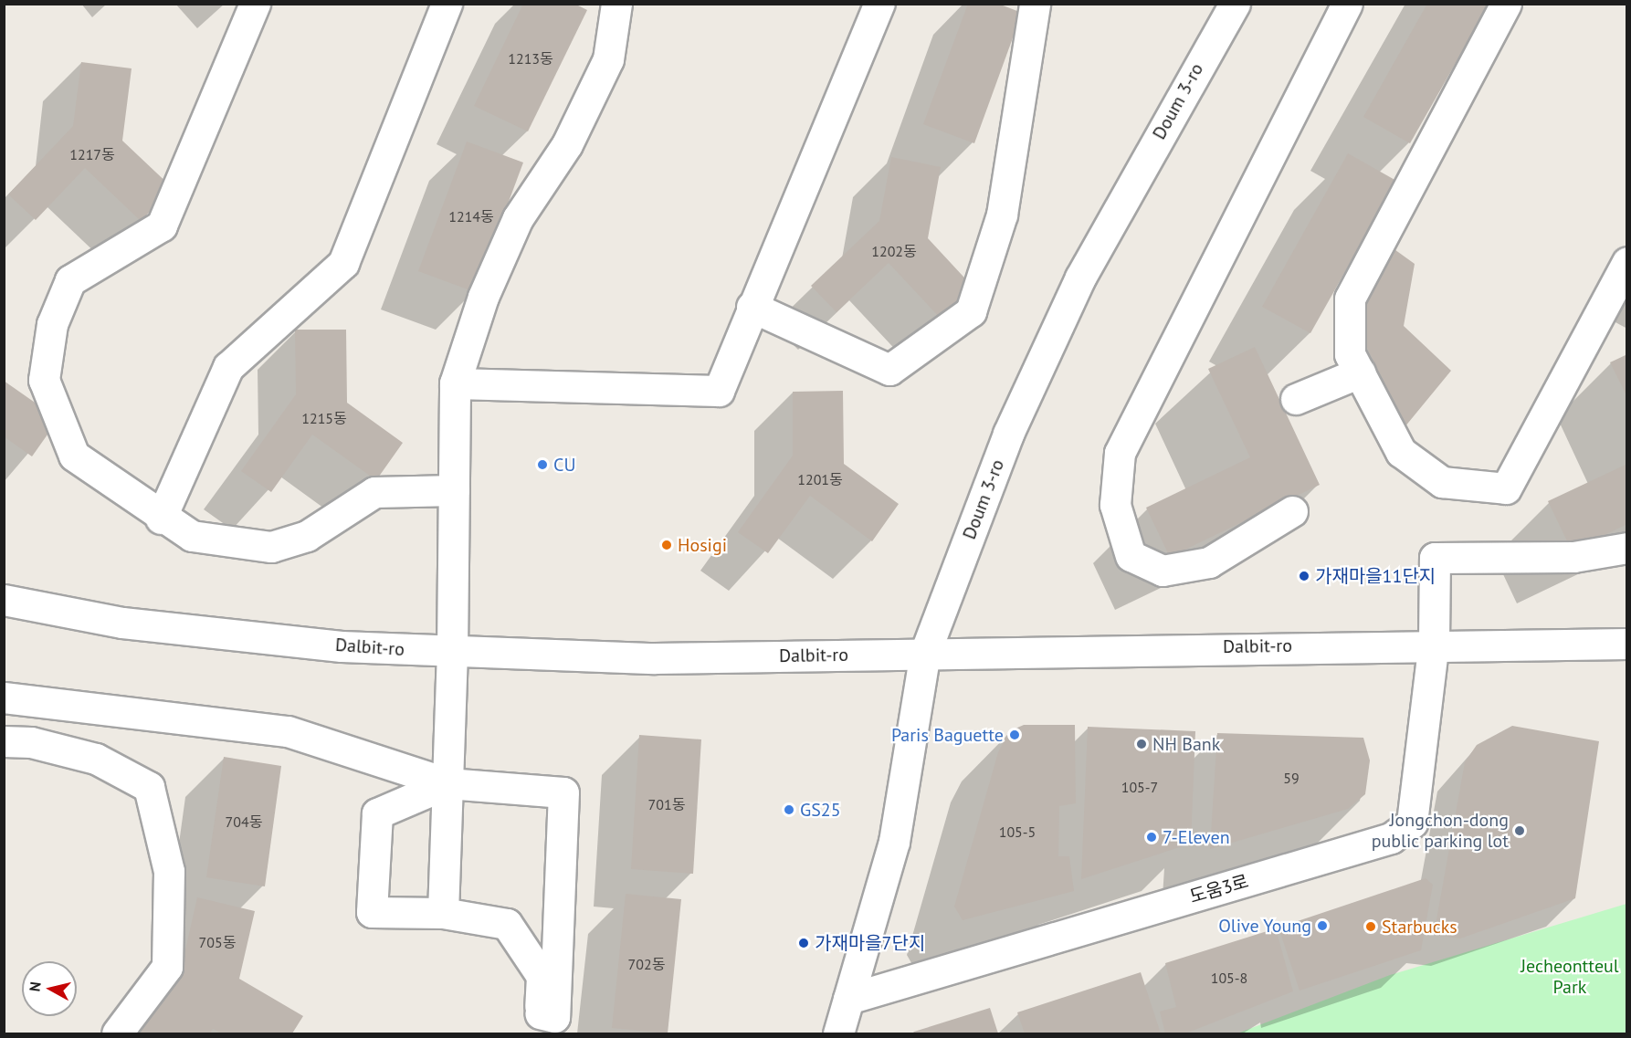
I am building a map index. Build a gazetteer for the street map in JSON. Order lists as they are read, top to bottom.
{
  "streets": {
    "street": ["Doum 3-ro", "Dalbit-ro", "도움3로"]
  },
  "crossings": [
    ["Doum 3-ro", "Dalbit-ro"],
    ["Doum 3-ro", "도움3로"],
    ["Dalbit-ro", "도움3로"]
  ],
  "parks": ["Jecheontteul Park"],
  "places": [
    "CU",
    "Hosigi",
    "가재마을11단지",
    "Paris Baguette",
    "NH Bank",
    "GS25",
    "Jongchon-dong public parking lot",
    "7-Eleven",
    "Olive Young",
    "Starbucks",
    "가재마을7단지"
  ],
  "house_numbers": [
    "1213동",
    "1217동",
    "1214동",
    "1202동",
    "1215동",
    "1201동",
    "59",
    "105-7",
    "701동",
    "704동",
    "105-5",
    "705동",
    "702동",
    "105-8"
  ],
  "north": "left"
}
